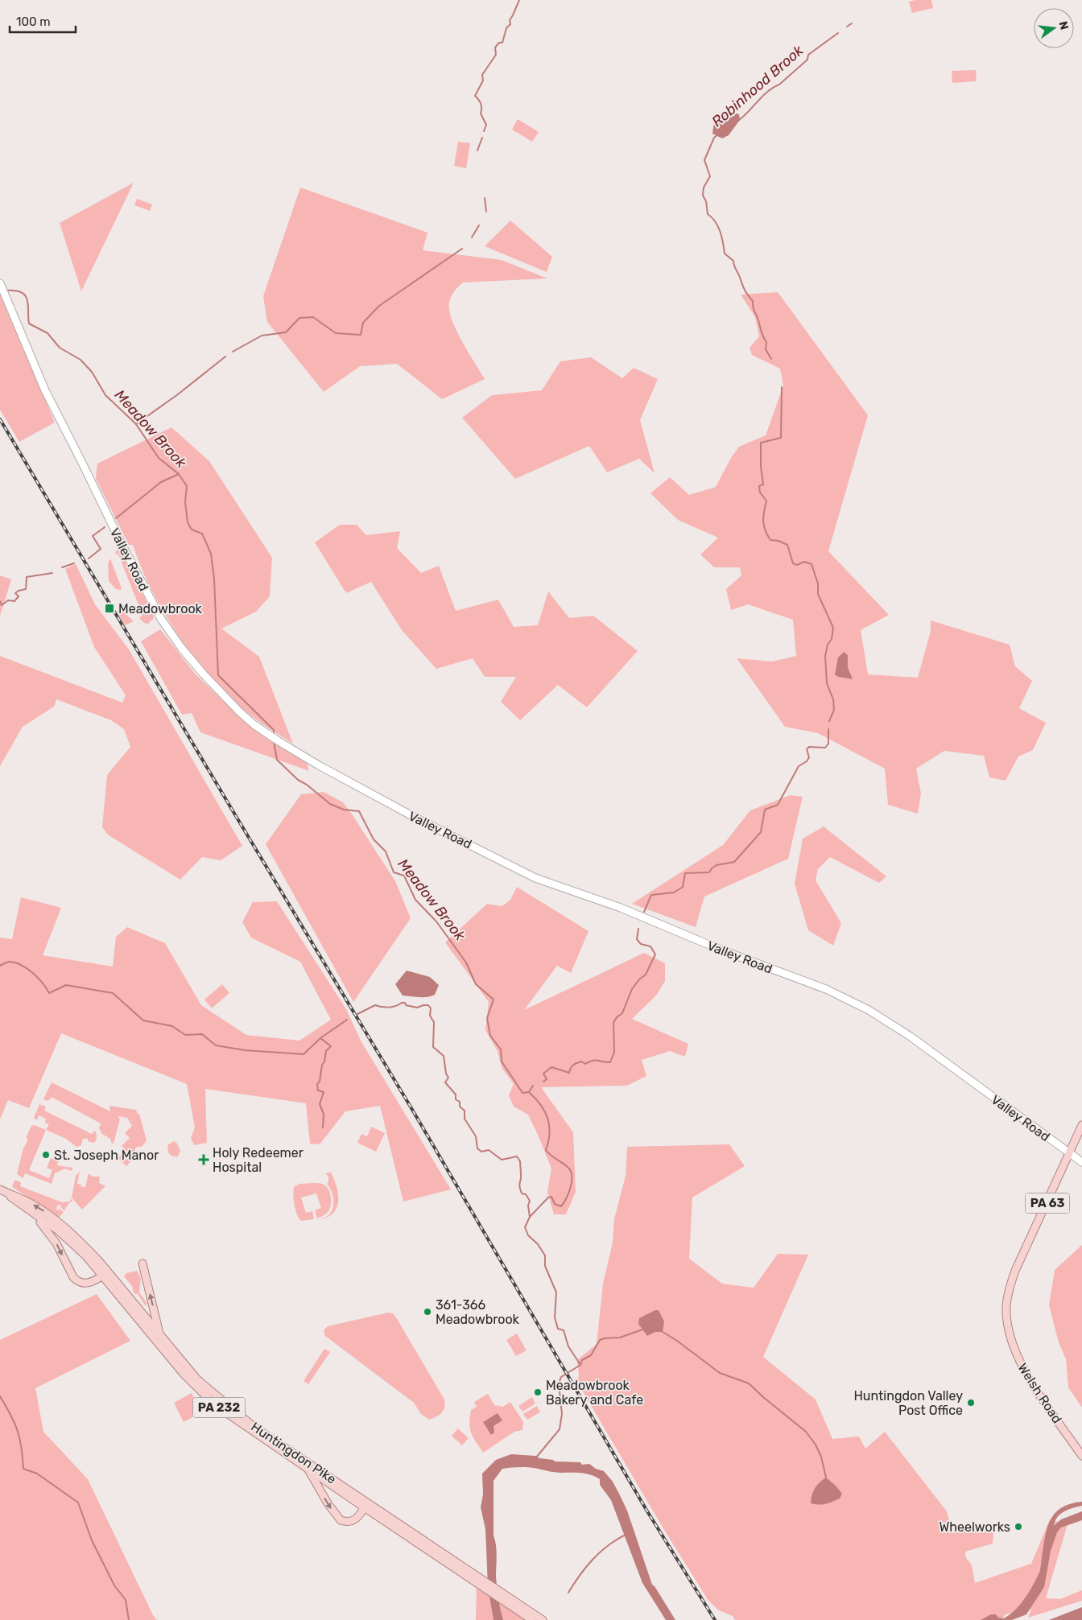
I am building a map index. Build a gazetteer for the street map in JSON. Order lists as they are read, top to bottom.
{
  "streets": {
    "main road": [
      "Valley Road",
      "PA 63",
      "Welsh Road",
      "PA 232",
      "Huntingdon Pike"
    ]
  },
  "crossings": [
    ["Valley Road", "Welsh Road"]
  ],
  "water": ["Robinhood Brook", "Meadow Brook"],
  "places": {
    "transit": ["Meadowbrook"],
    "other": [
      "St. Joseph Manor",
      "361-366 Meadowbrook",
      "Meadowbrook Bakery and Cafe",
      "Huntingdon Valley Post Office",
      "Wheelworks"
    ],
    "health": ["Holy Redeemer Hospital"]
  },
  "scale_bar": "100 m",
  "north": "right"
}
